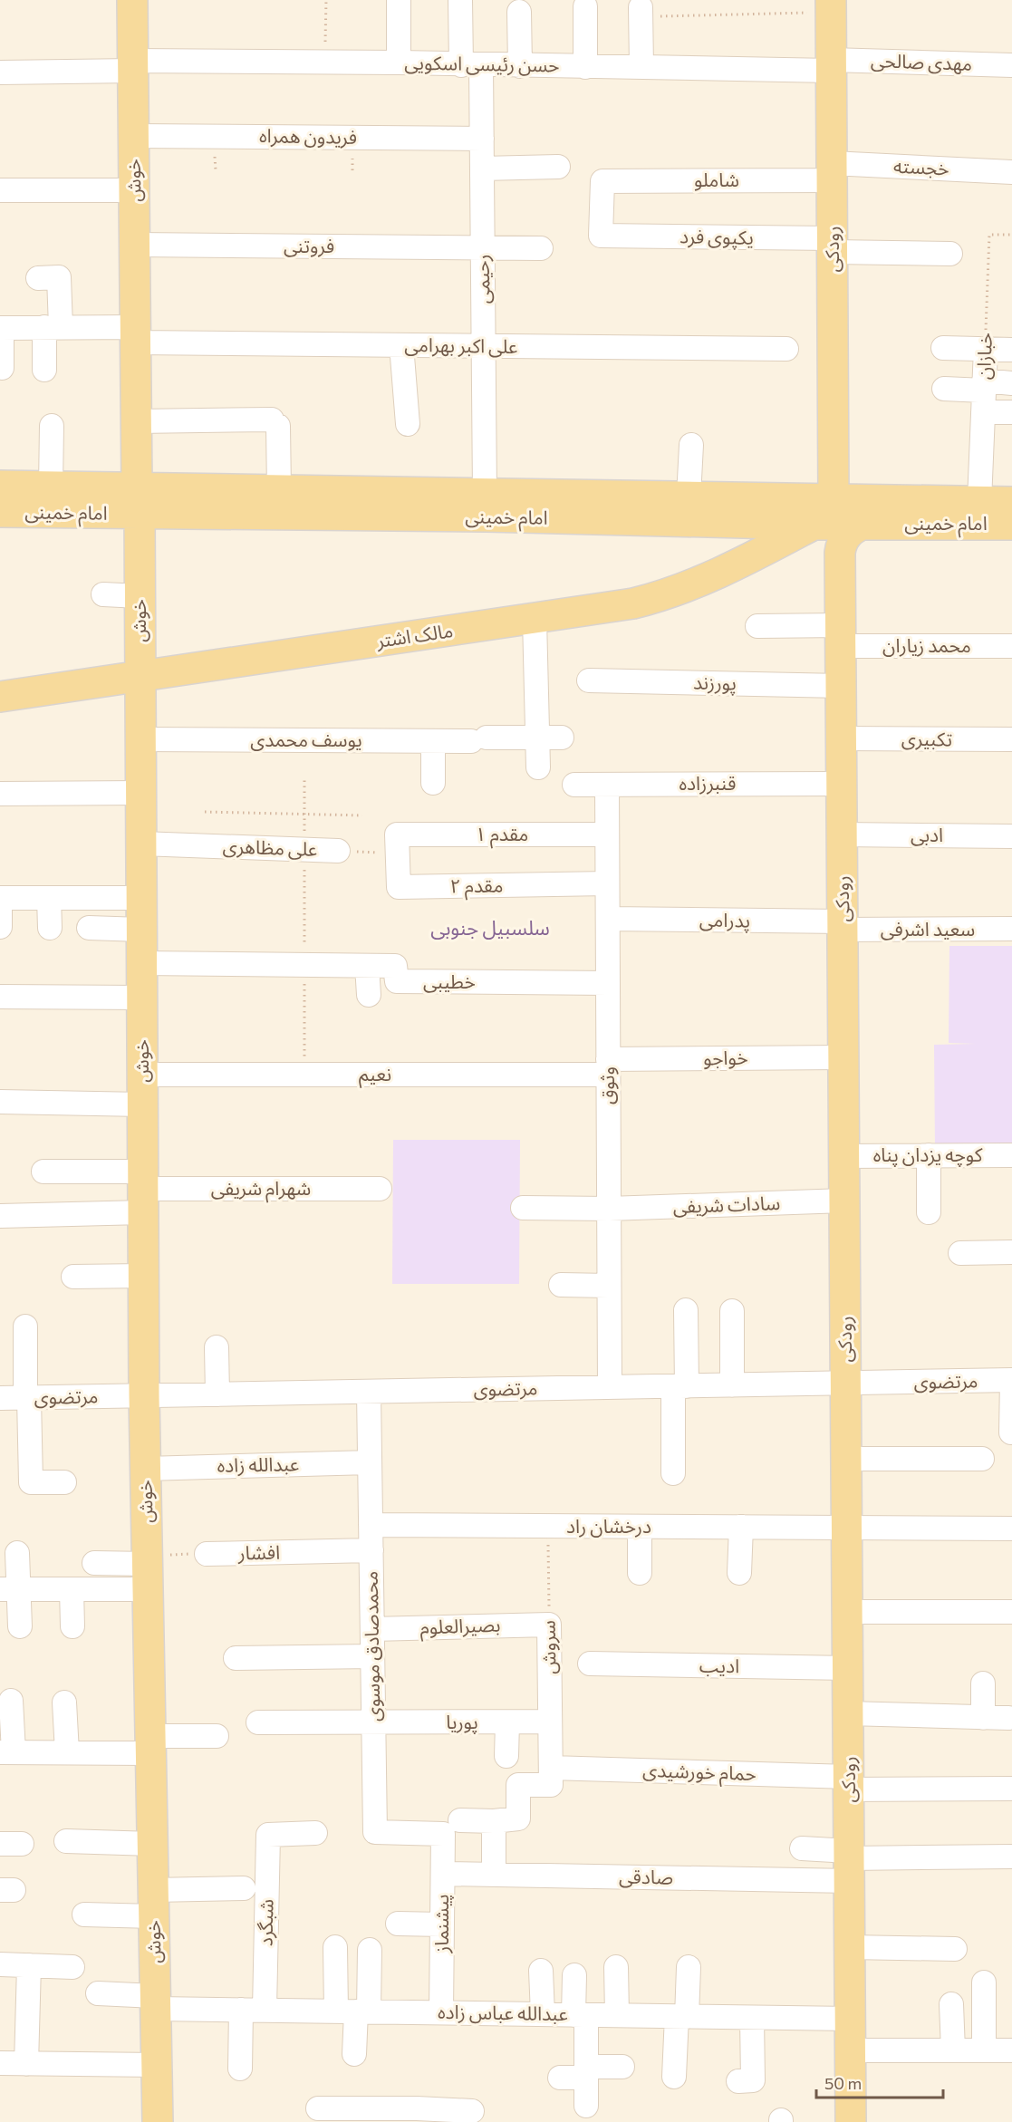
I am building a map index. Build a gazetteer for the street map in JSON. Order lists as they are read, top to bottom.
{
  "streets": {
    "main road": [
      "خوش",
      "رودکی",
      "امام خمینی",
      "مالک اشتر"
    ],
    "street": [
      "مهدی صالحی",
      "حسن رئیسی اسکویی",
      "فریدون همراه",
      "خجسته",
      "شاملو",
      "یکپوی فرد",
      "فروتنی",
      "رحیمی",
      "علی اکبر بهرامی",
      "خبازان",
      "محمد زیاران",
      "پورزند",
      "تکبیری",
      "یوسف محمدی",
      "قنبرزاده",
      "مقدم ۱",
      "ادبی",
      "علی مظاهری",
      "مقدم ۲",
      "پدرامی",
      "سعید اشرفی",
      "خطیبی",
      "خواجو",
      "نعیم",
      "وثوق",
      "کوچه یزدان پناه",
      "شهرام شریفی",
      "سادات شریفی",
      "مرتضوی",
      "عبدالله زاده",
      "درخشان راد",
      "افشار",
      "بصیرالعلوم",
      "محمدصادق موسوی",
      "سروش",
      "ادیب",
      "پوریا",
      "حمام خورشیدی",
      "صادقی",
      "شبگرد",
      "پیشنماز",
      "عبدالله عباس زاده"
    ]
  },
  "crossings": [
    ["مهدی صالحی", "حسن رئیسی اسکویی"],
    ["مهدی صالحی", "رودکی"],
    ["حسن رئیسی اسکویی", "خوش"],
    ["حسن رئیسی اسکویی", "رودکی"],
    ["حسن رئیسی اسکویی", "رحیمی"],
    ["فریدون همراه", "خوش"],
    ["فریدون همراه", "رحیمی"],
    ["خجسته", "شاملو"],
    ["خجسته", "رودکی"],
    ["خوش", "فروتنی"],
    ["خوش", "علی اکبر بهرامی"],
    ["خوش", "امام خمینی"],
    ["خوش", "مالک اشتر"],
    ["خوش", "یوسف محمدی"],
    ["خوش", "علی مظاهری"],
    ["خوش", "خطیبی"],
    ["خوش", "نعیم"],
    ["خوش", "شهرام شریفی"],
    ["خوش", "مرتضوی"],
    ["خوش", "عبدالله زاده"],
    ["خوش", "عبدالله عباس زاده"],
    ["شاملو", "یکپوی فرد"],
    ["شاملو", "رودکی"],
    ["یکپوی فرد", "رودکی"],
    ["فروتنی", "رحیمی"],
    ["رودکی", "امام خمینی"],
    ["رودکی", "محمد زیاران"],
    ["رودکی", "پورزند"],
    ["رودکی", "تکبیری"],
    ["رودکی", "قنبرزاده"],
    ["رودکی", "ادبی"],
    ["رودکی", "پدرامی"],
    ["رودکی", "سعید اشرفی"],
    ["رودکی", "خواجو"],
    ["رودکی", "کوچه یزدان پناه"],
    ["رودکی", "سادات شریفی"],
    ["رودکی", "مرتضوی"],
    ["رودکی", "درخشان راد"],
    ["رودکی", "ادیب"],
    ["رودکی", "حمام خورشیدی"],
    ["رودکی", "صادقی"],
    ["رودکی", "عبدالله عباس زاده"],
    ["رحیمی", "علی اکبر بهرامی"],
    ["رحیمی", "امام خمینی"],
    ["خبازان", "امام خمینی"],
    ["امام خمینی", "مالک اشتر"],
    ["قنبرزاده", "وثوق"],
    ["مقدم ۱", "علی مظاهری"],
    ["مقدم ۱", "مقدم ۲"],
    ["مقدم ۱", "وثوق"],
    ["علی مظاهری", "مقدم ۲"],
    ["مقدم ۲", "وثوق"],
    ["پدرامی", "سعید اشرفی"],
    ["پدرامی", "وثوق"],
    ["خطیبی", "وثوق"],
    ["خواجو", "نعیم"],
    ["خواجو", "وثوق"],
    ["نعیم", "وثوق"],
    ["وثوق", "سادات شریفی"],
    ["وثوق", "مرتضوی"],
    ["مرتضوی", "محمدصادق موسوی"],
    ["عبدالله زاده", "محمدصادق موسوی"],
    ["درخشان راد", "محمدصادق موسوی"],
    ["درخشان راد", "سروش"],
    ["افشار", "محمدصادق موسوی"],
    ["بصیرالعلوم", "محمدصادق موسوی"],
    ["بصیرالعلوم", "سروش"],
    ["محمدصادق موسوی", "پوریا"],
    ["محمدصادق موسوی", "پیشنماز"],
    ["سروش", "پوریا"],
    ["سروش", "حمام خورشیدی"],
    ["صادقی", "پیشنماز"],
    ["شبگرد", "عبدالله عباس زاده"],
    ["پیشنماز", "عبدالله عباس زاده"]
  ],
  "districts": ["سلسبیل جنوبی"],
  "scale_bar": "50 m"
}
